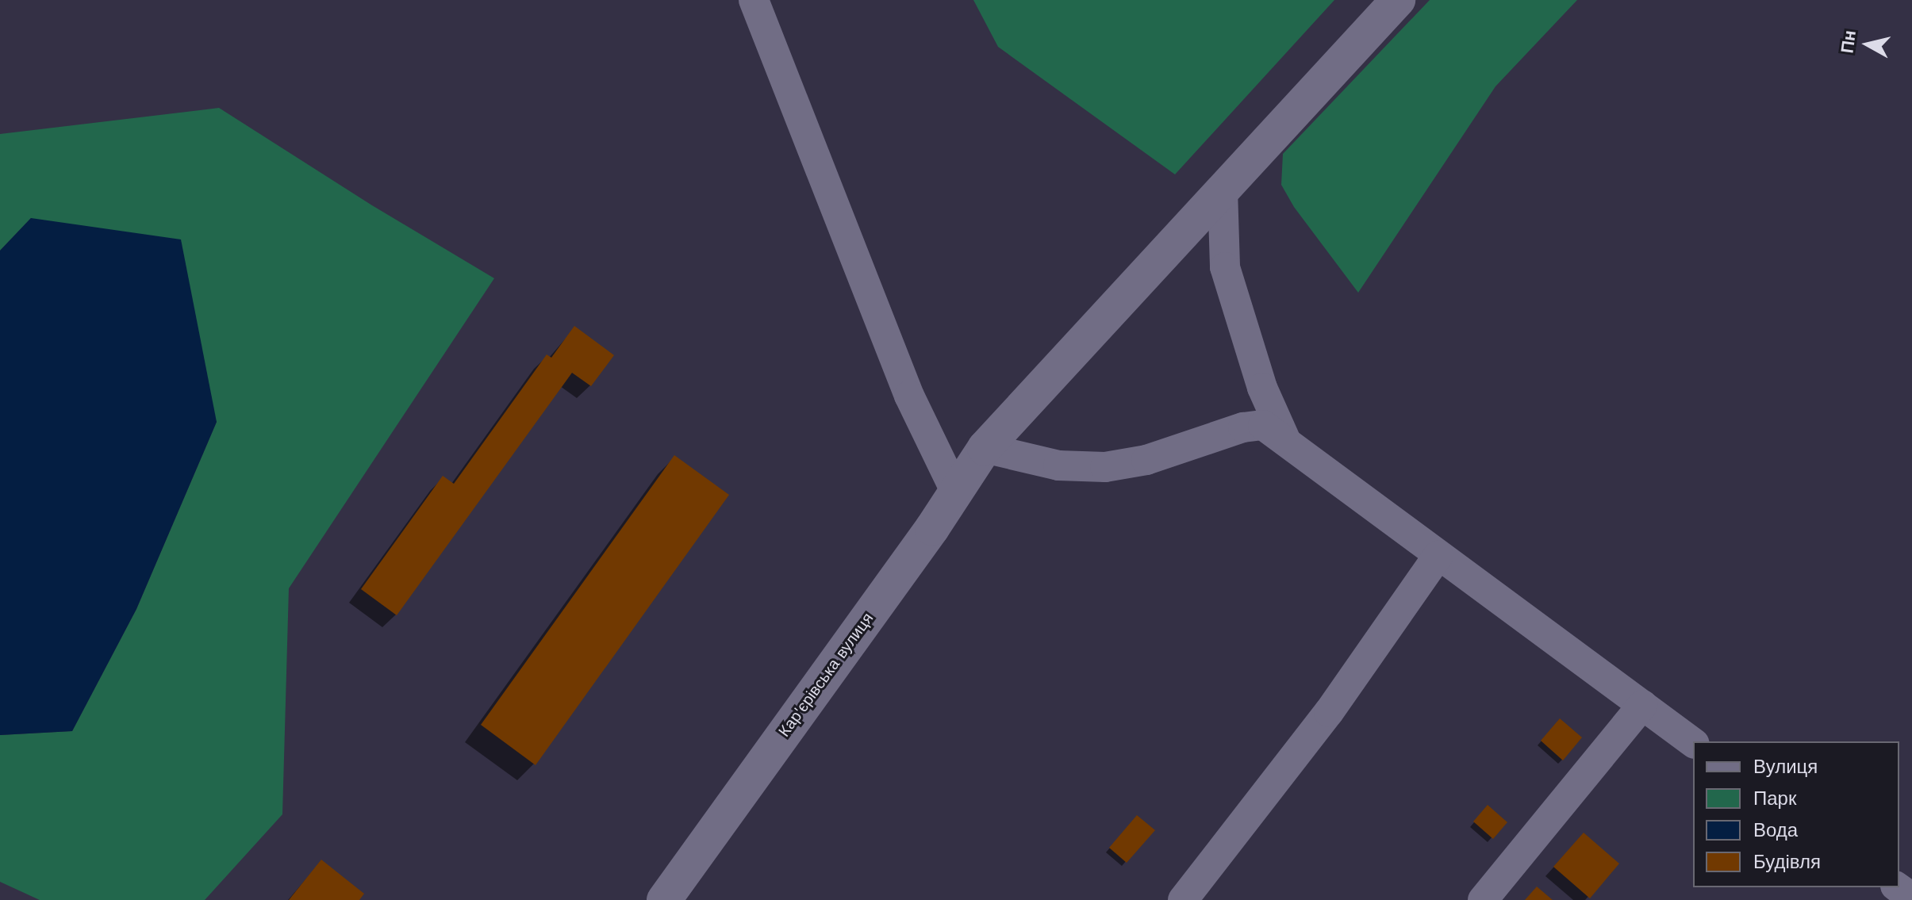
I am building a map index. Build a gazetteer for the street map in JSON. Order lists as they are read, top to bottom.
{
  "streets": {
    "street": ["Кар'єрівська вулиця"]
  },
  "legend": [
    "Вулиця",
    "Парк",
    "Вода",
    "Будівля"
  ],
  "north": "left"
}
